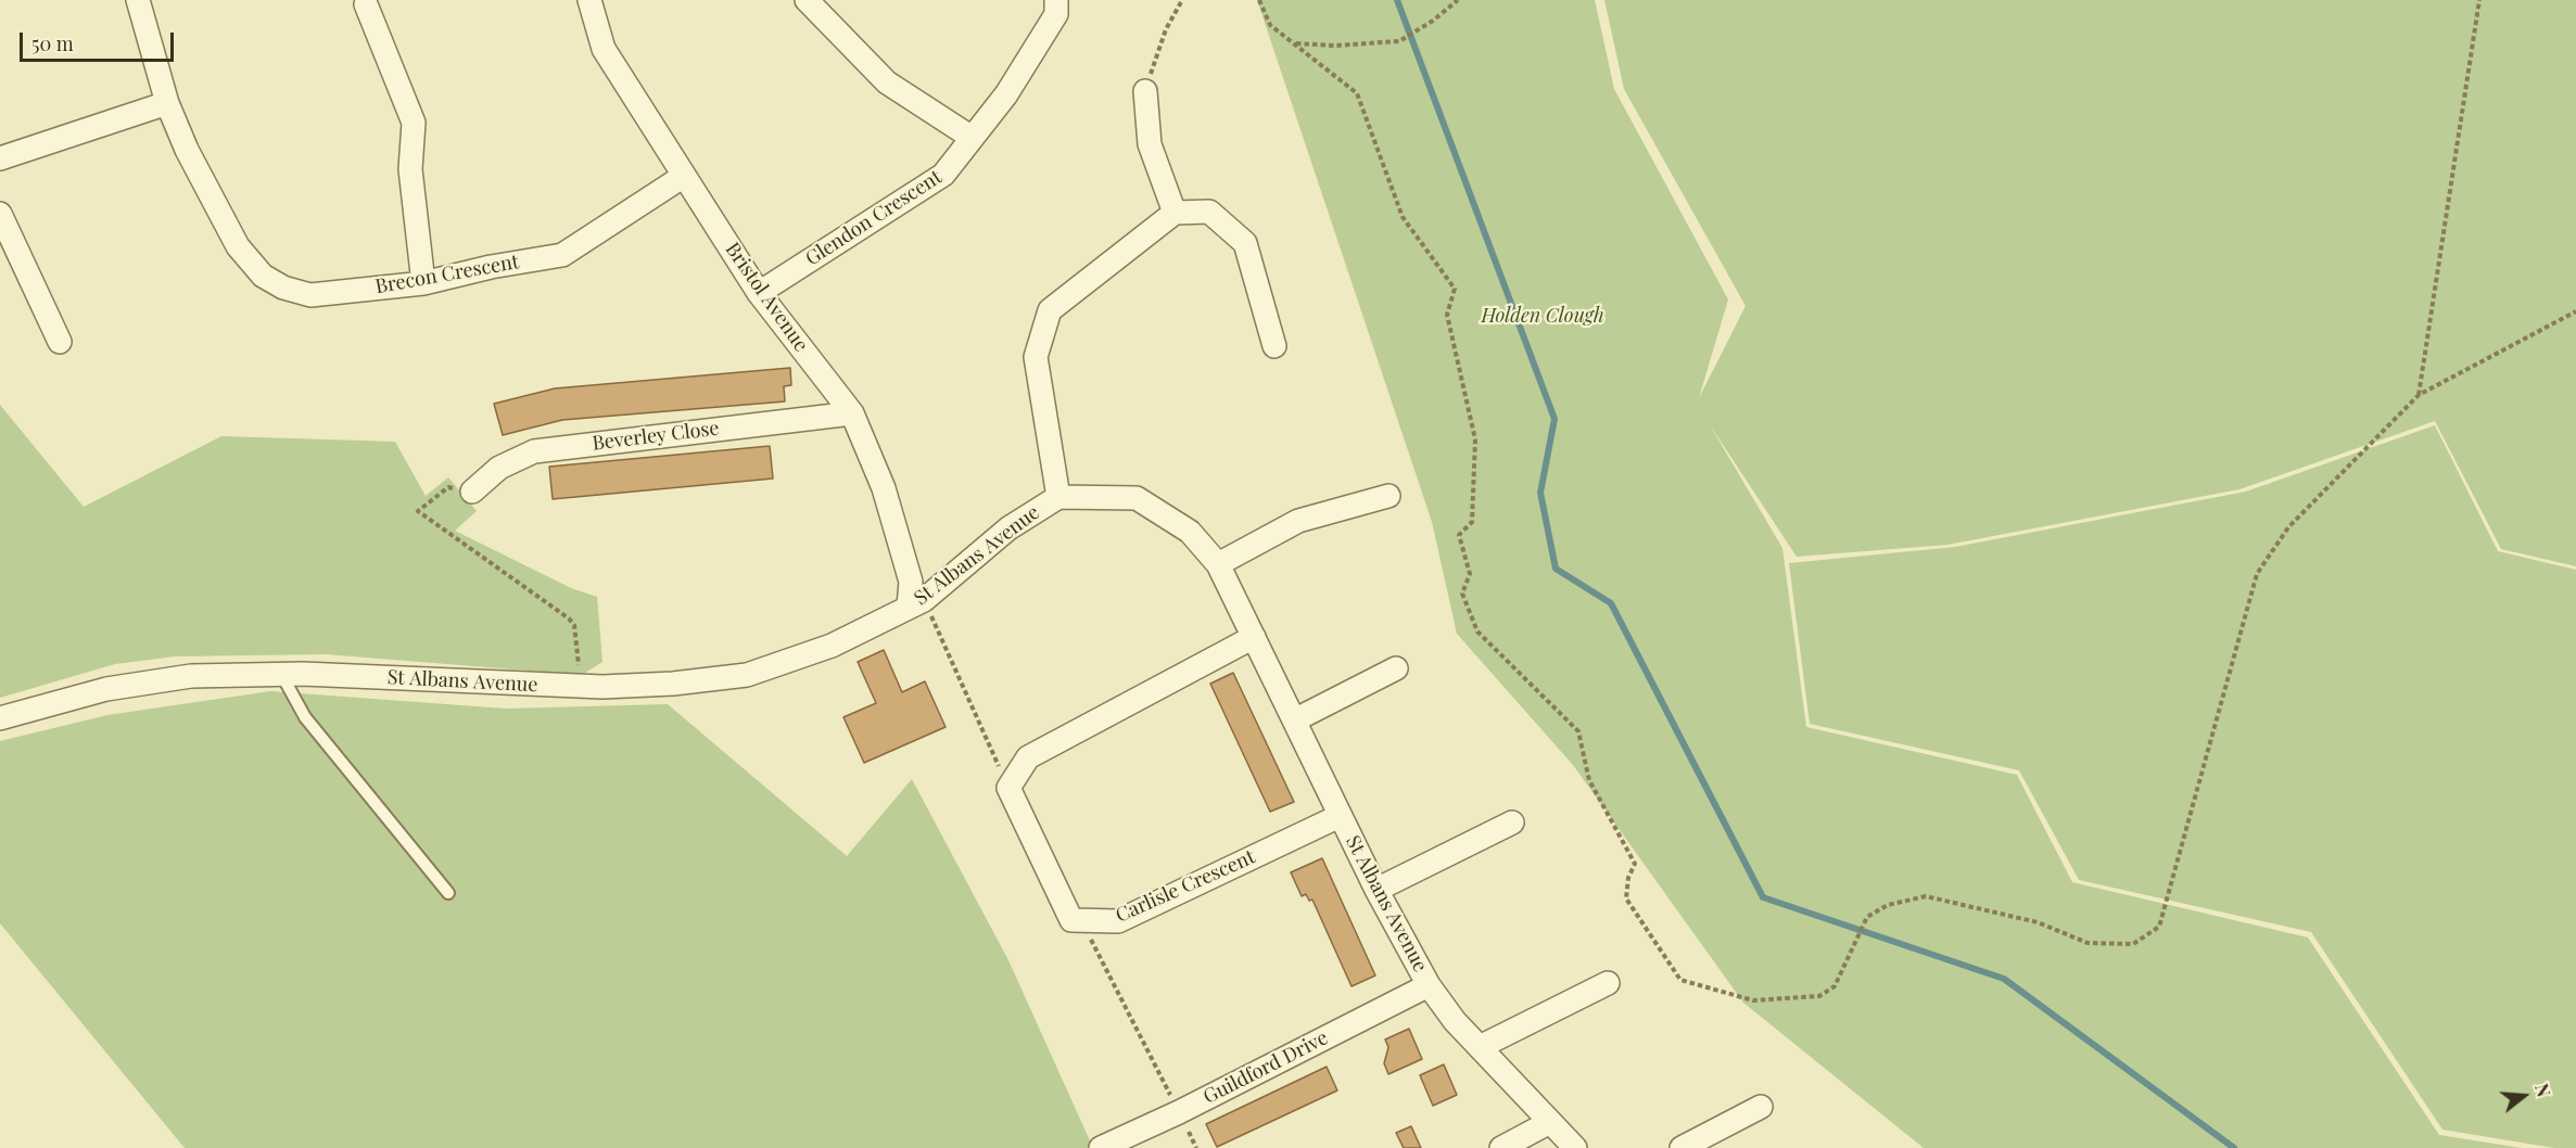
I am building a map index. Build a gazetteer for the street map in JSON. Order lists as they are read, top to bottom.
{
  "streets": {
    "street": [
      "Glendon Crescent",
      "Brecon Crescent",
      "Bristol Avenue",
      "Beverley Close",
      "St Albans Avenue",
      "Carlisle Crescent",
      "Guildford Drive"
    ]
  },
  "crossings": [
    ["Glendon Crescent", "Bristol Avenue"],
    ["Brecon Crescent", "Bristol Avenue"],
    ["Bristol Avenue", "Beverley Close"],
    ["Bristol Avenue", "St Albans Avenue"],
    ["St Albans Avenue", "Carlisle Crescent"],
    ["St Albans Avenue", "Guildford Drive"]
  ],
  "parks": ["Holden Clough"],
  "scale_bar": "50 m",
  "north": "right"
}
